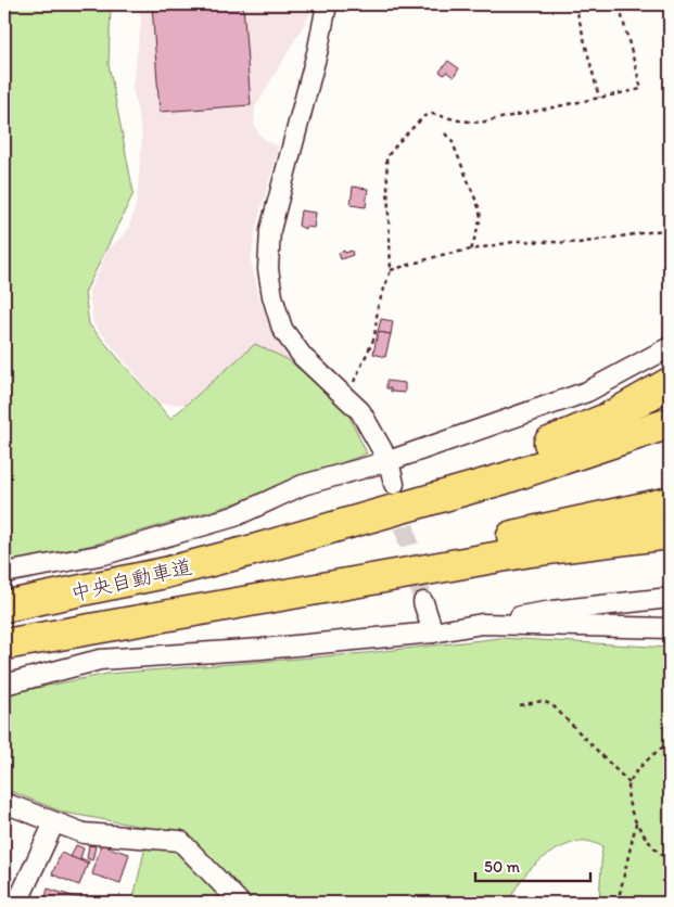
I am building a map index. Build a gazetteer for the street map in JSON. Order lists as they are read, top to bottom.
{
  "streets": {
    "highway": ["中央自動車道"]
  },
  "scale_bar": "50 m"
}
